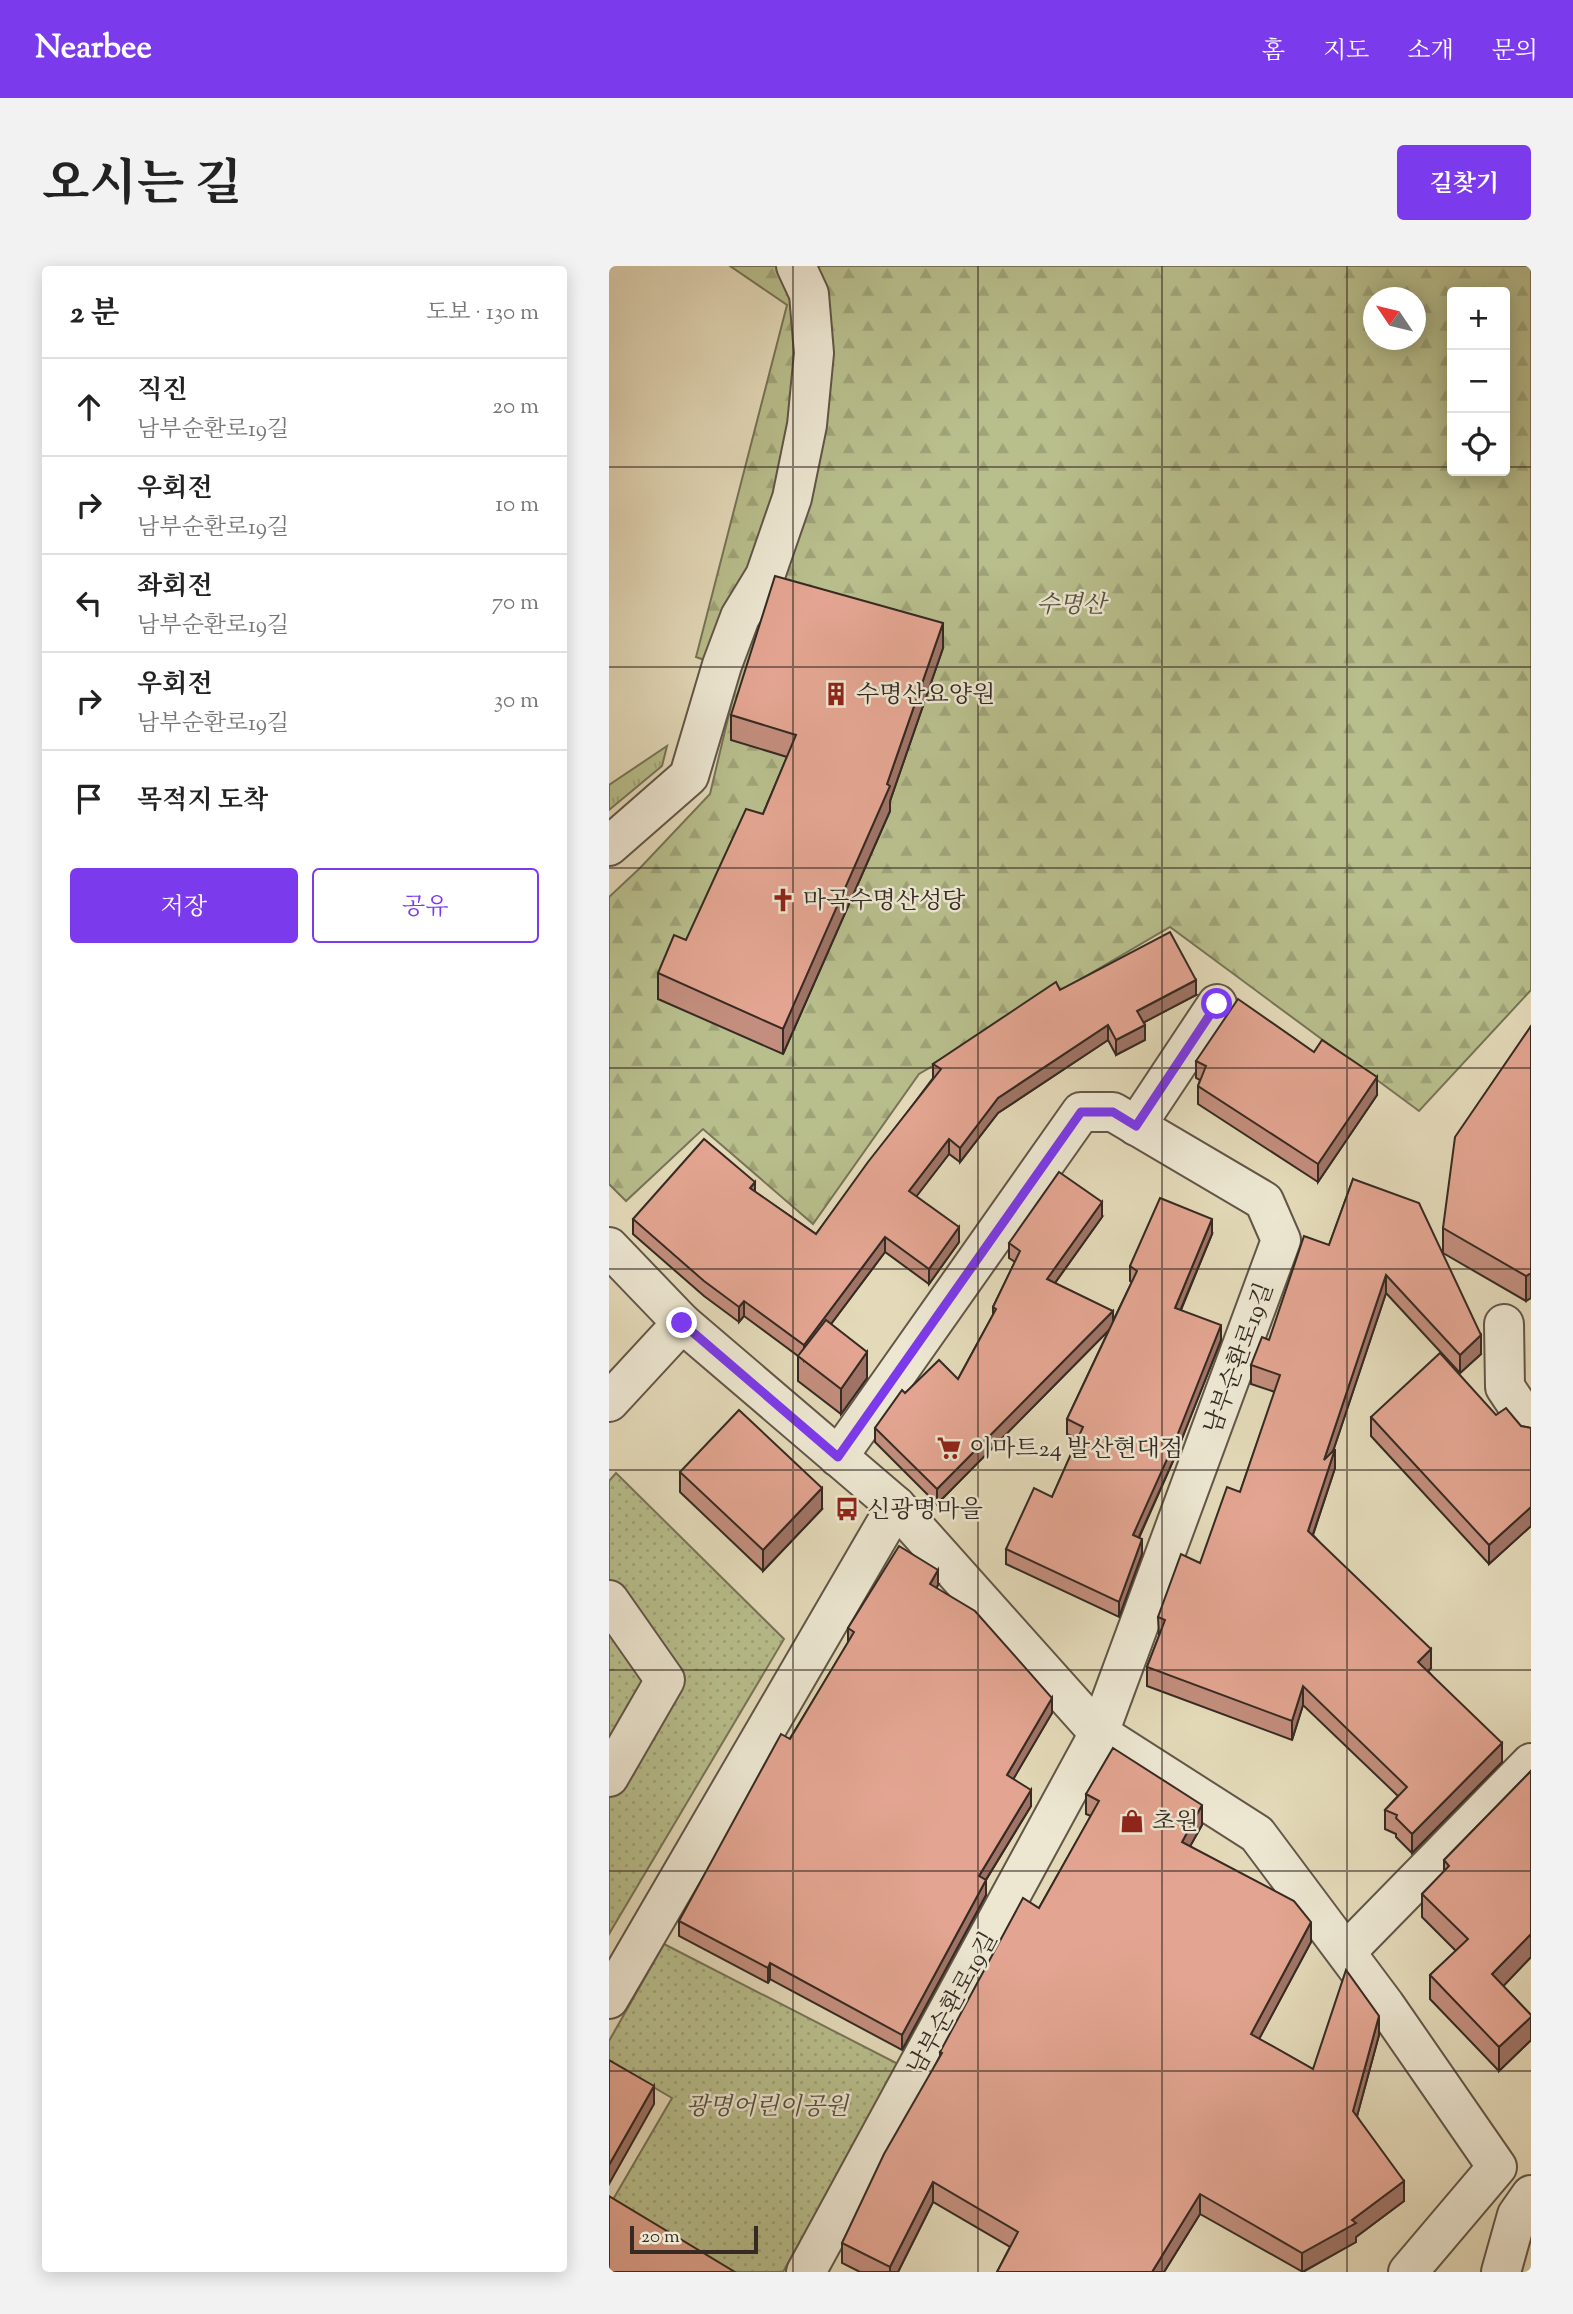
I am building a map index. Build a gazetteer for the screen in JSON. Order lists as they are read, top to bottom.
{
  "streets": {
    "street": ["남부순환로19길"]
  },
  "parks": ["수명산", "광명어린이공원"],
  "places": {
    "building": ["수명산요양원"],
    "church": ["마곡수명산성당"],
    "supermarket": ["이마트24 발산현대점"],
    "bus stop": ["신광명마을"],
    "shop": ["초원"]
  },
  "scale_bar": "20 m",
  "north": "top left",
  "page": {
    "header": "Nearbee",
    "nav": [
      "홈",
      "지도",
      "소개",
      "문의"
    ],
    "title": "오시는 길",
    "buttons": [
      "길찾기",
      ["저장", "공유"]
    ],
    "heading": ["2 분", "도보 · 130 m"],
    "map_buttons": ["+", "−"],
    "list": [
      ["직진", "남부순환로19길", "20 m"],
      ["우회전", "남부순환로19길", "10 m"],
      ["좌회전", "남부순환로19길", "70 m"],
      ["우회전", "남부순환로19길", "30 m"],
      "목적지 도착"
    ],
    "scale": "20 m"
  }
}
